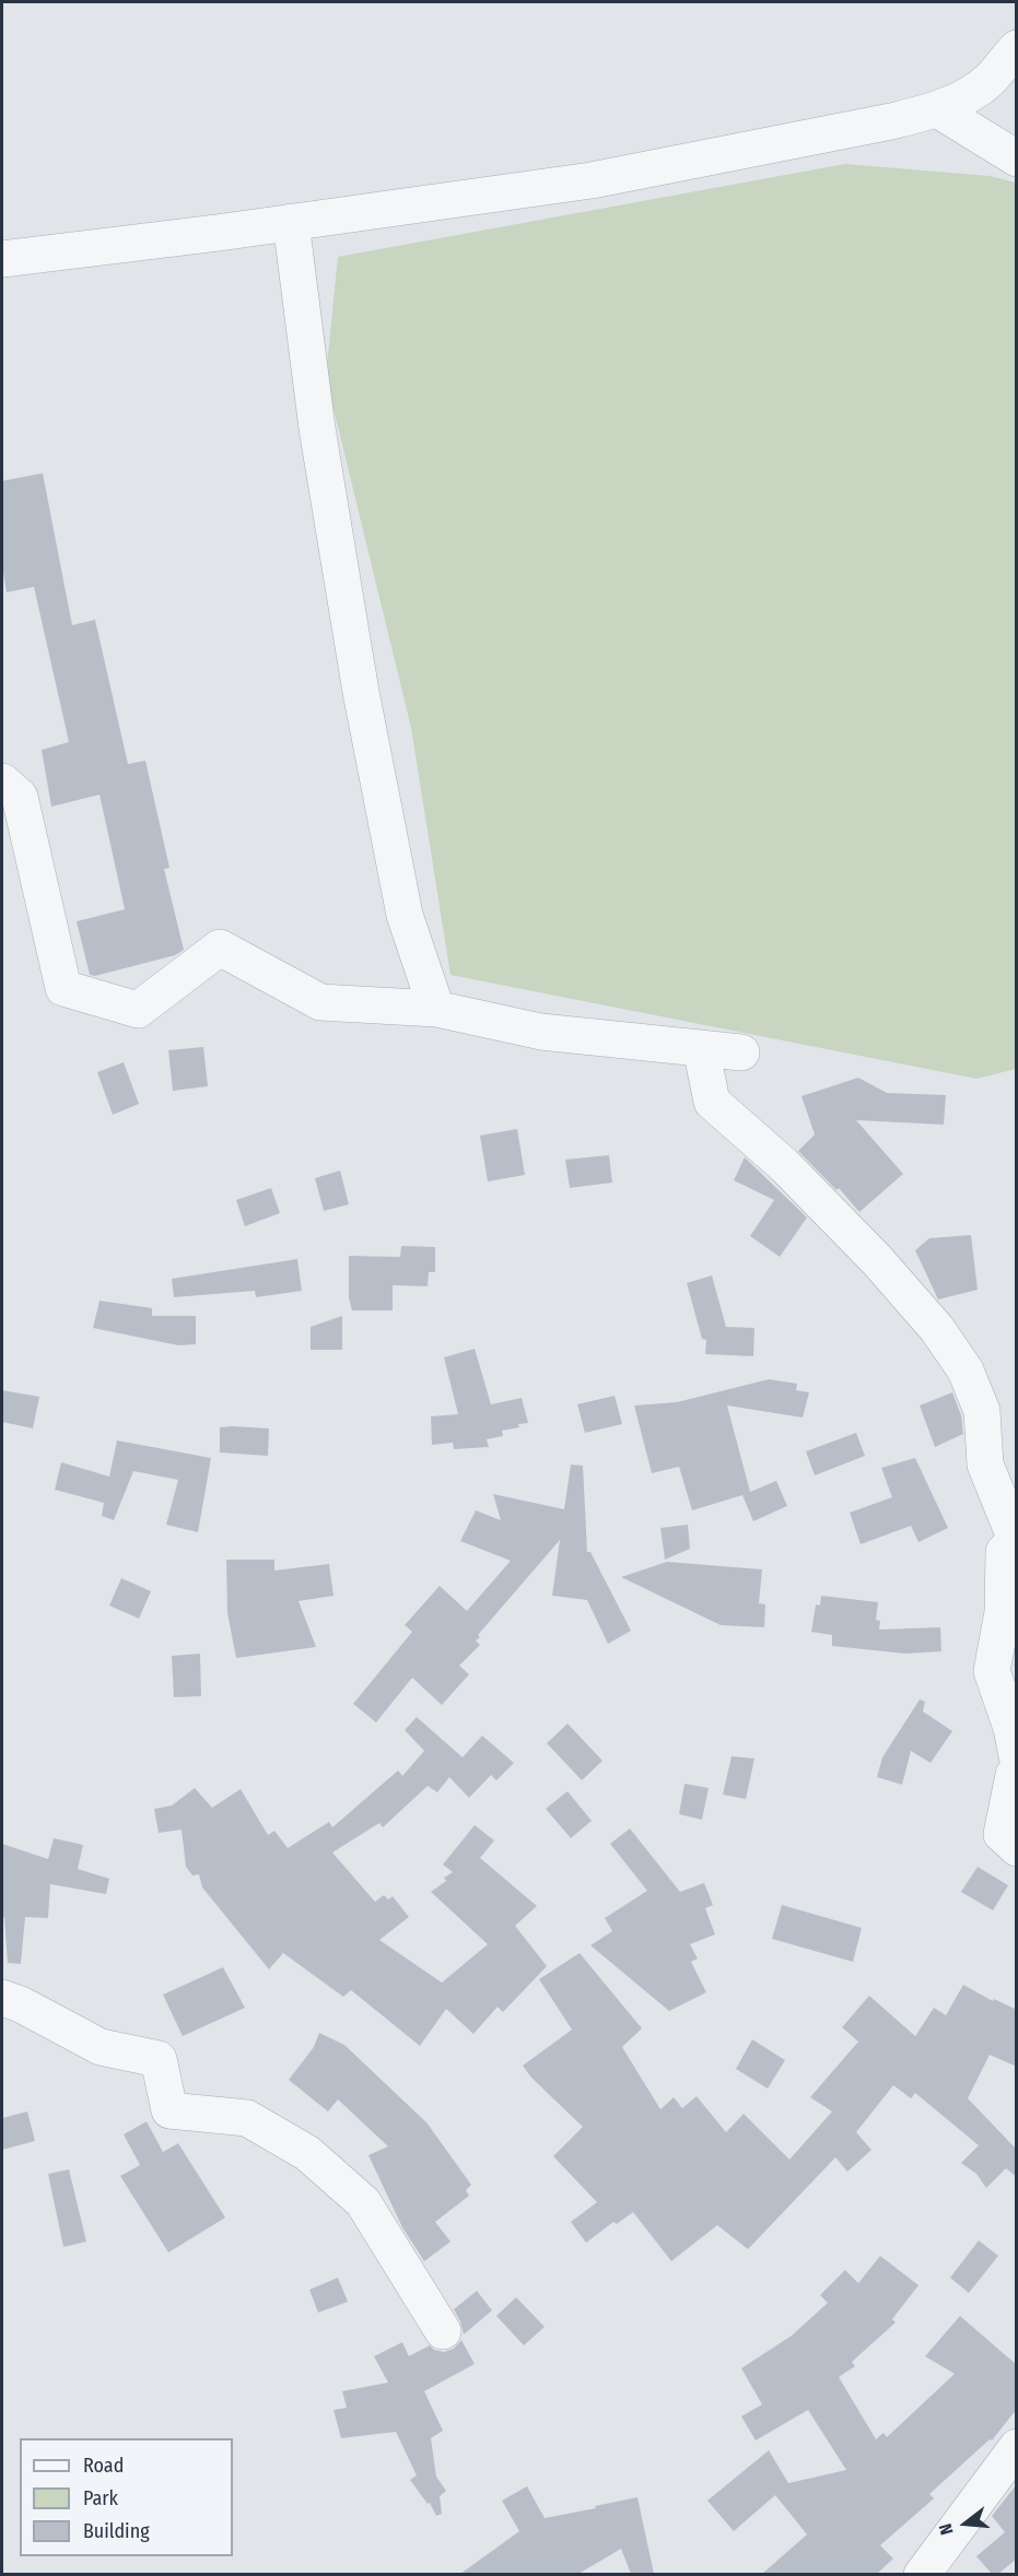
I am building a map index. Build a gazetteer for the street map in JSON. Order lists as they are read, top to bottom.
{
  "legend": ["Road", "Park", "Building"],
  "north": "left"
}
